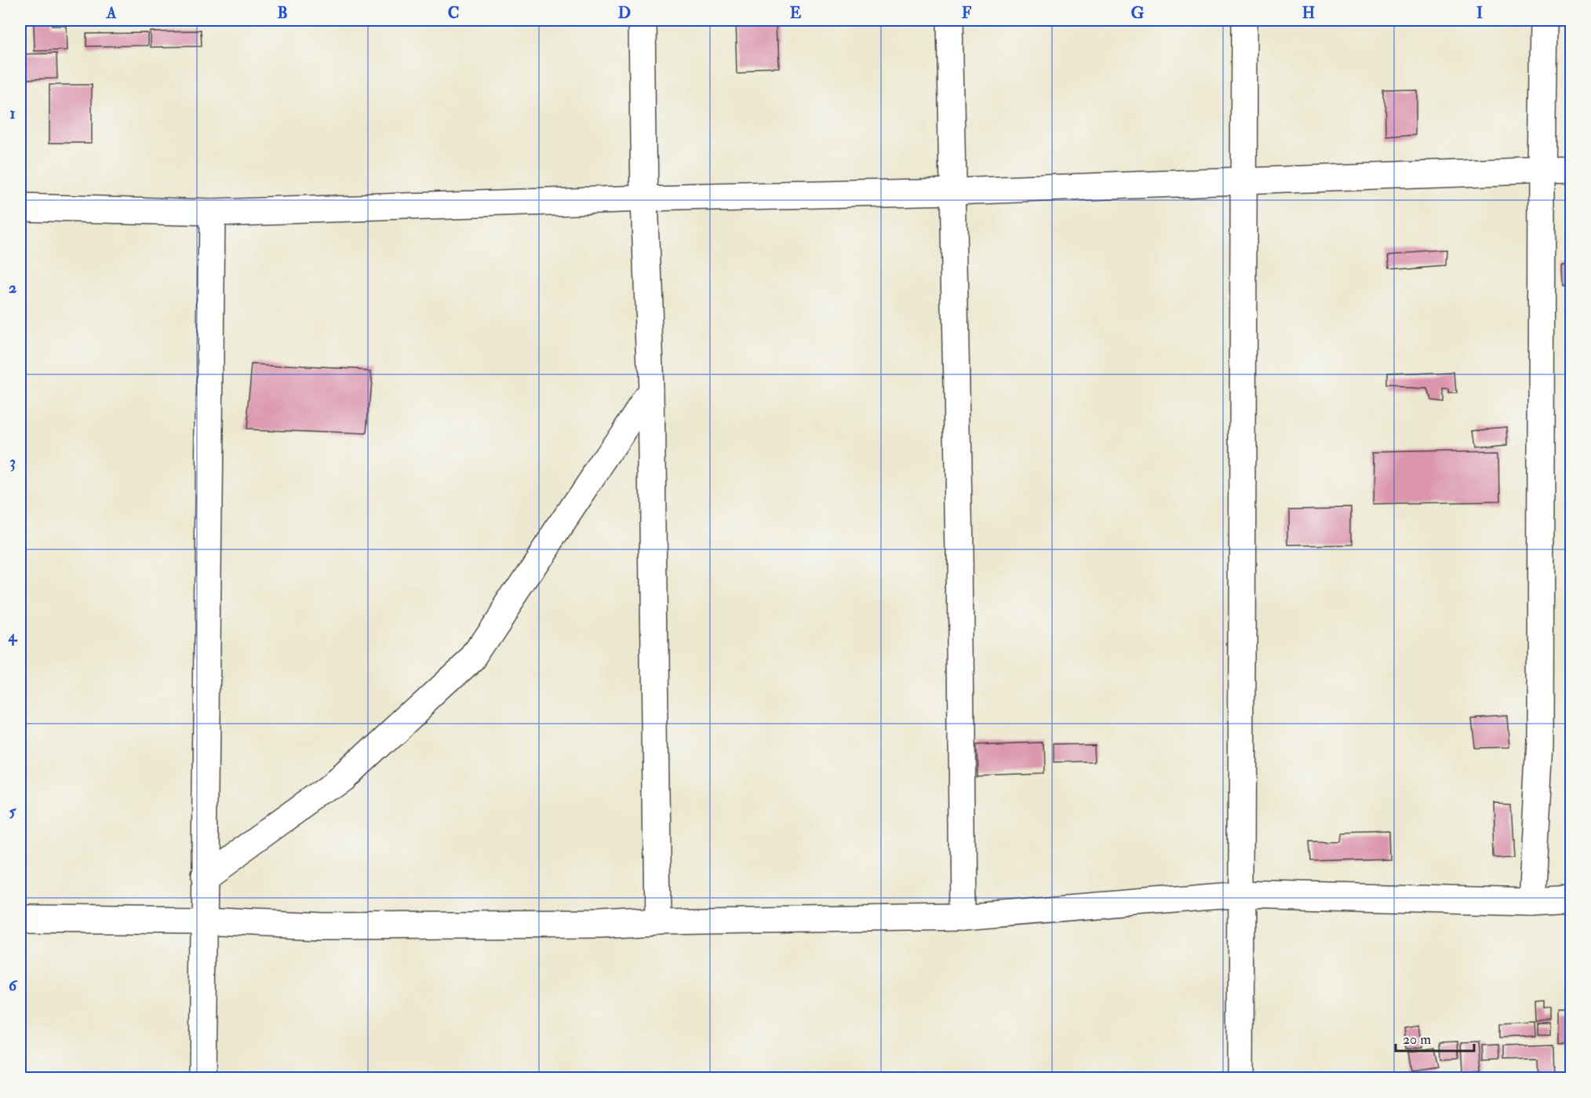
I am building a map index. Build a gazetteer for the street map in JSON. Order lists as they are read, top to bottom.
{
  "scale_bar": "20 m",
  "grid": {
    "columns": [
      "A",
      "B",
      "C",
      "D",
      "E",
      "F",
      "G",
      "H",
      "I"
    ],
    "rows": [
      "1",
      "2",
      "3",
      "4",
      "5",
      "6"
    ]
  }
}
